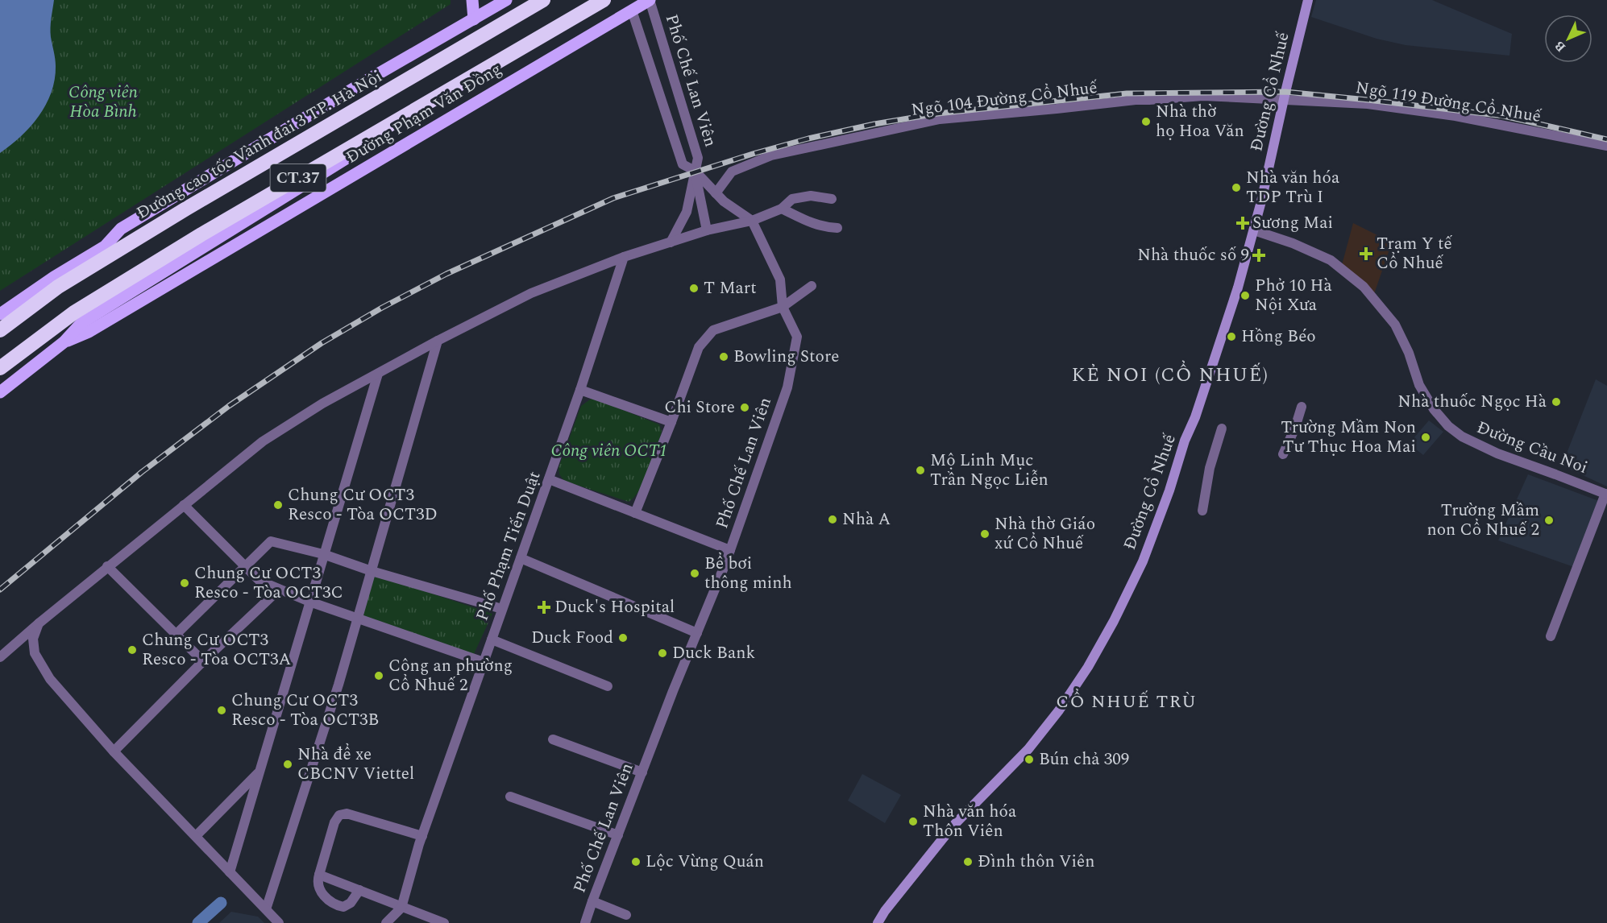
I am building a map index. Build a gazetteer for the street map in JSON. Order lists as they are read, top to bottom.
{
  "streets": {
    "highway": ["Đường cao tốc Vành đai 3 TP. Hà Nội", "CT.37"],
    "main road": ["Đường Cổ Nhuế", "Đường Phạm Văn Đồng"],
    "street": [
      "Phố Chế Lan Viên",
      "Ngõ 104 Đường Cổ Nhuế",
      "Ngõ 119 Đường Cổ Nhuế",
      "Đường Cầu Noi",
      "Phố Phạm Tiến Duật"
    ]
  },
  "crossings": [
    ["Phố Chế Lan Viên", "Đường Phạm Văn Đồng"],
    ["Đường Cổ Nhuế", "Ngõ 104 Đường Cổ Nhuế"],
    ["Đường Cổ Nhuế", "Ngõ 119 Đường Cổ Nhuế"],
    ["Đường Cổ Nhuế", "Đường Cầu Noi"],
    ["Ngõ 104 Đường Cổ Nhuế", "Ngõ 119 Đường Cổ Nhuế"]
  ],
  "districts": ["KẺ NOI (CỔ NHUẾ)", "CỔ NHUẾ TRÙ"],
  "parks": ["Công viên Hòa Bình", "Công viên OCT1"],
  "places": {
    "other": [
      "Nhà thờ họ Hoa Văn",
      "Nhà văn hóa TDP Trù I",
      "T Mart",
      "Phở 10 Hà Nội Xưa",
      "Hồng Béo",
      "Bowling Store",
      "Nhà thuốc Ngọc Hà",
      "Chi Store",
      "Trường Mầm Non Tư Thục Hoa Mai",
      "Mộ Linh Mục Trần Ngọc Liễn",
      "Chung Cư OCT3 Resco - Tòa OCT3D",
      "Nhà A",
      "Trường Mầm non Cổ Nhuế 2",
      "Nhà thờ Giáo xứ Cổ Nhuế",
      "Bể bơi thông minh",
      "Chung Cư OCT3 Resco - Tòa OCT3C",
      "Duck Food",
      "Chung Cư OCT3 Resco - Tòa OCT3A",
      "Duck Bank",
      "Công an phường Cổ Nhuế 2",
      "Chung Cư OCT3 Resco - Tòa OCT3B",
      "Bún chả 309",
      "Nhà để xe CBCNV Viettel",
      "Nhà văn hóa Thôn Viên",
      "Lộc Vừng Quán",
      "Đình thôn Viên"
    ],
    "health": [
      "Sương Mai",
      "Trạm Y tế Cổ Nhuế",
      "Nhà thuốc số 9",
      "Duck's Hospital"
    ]
  },
  "north": "bottom left"
}
